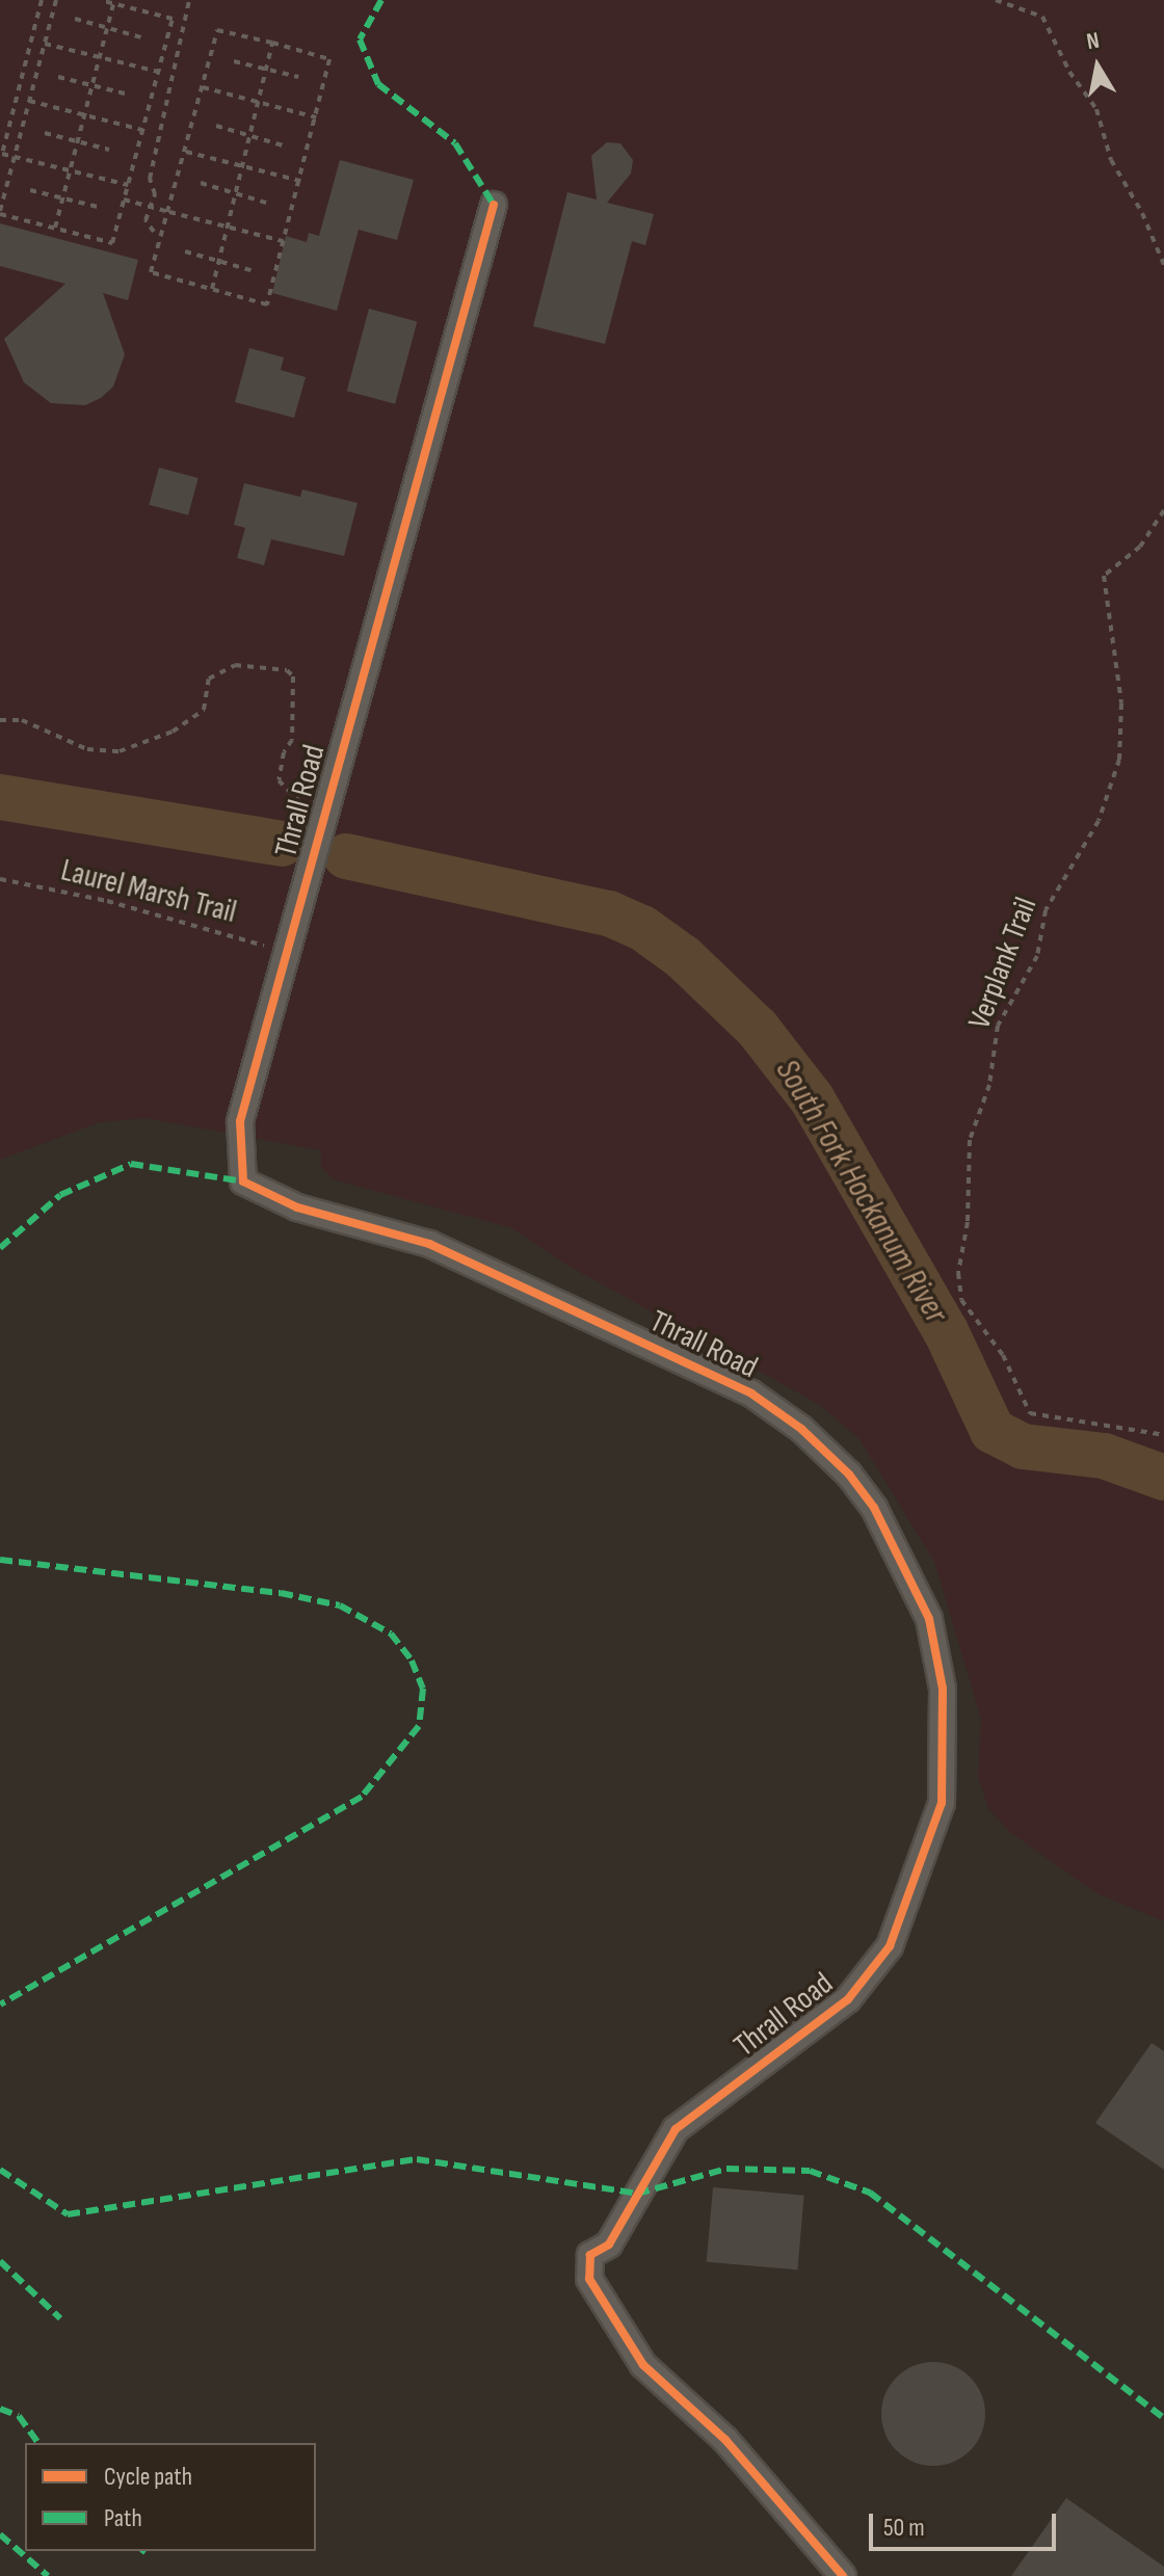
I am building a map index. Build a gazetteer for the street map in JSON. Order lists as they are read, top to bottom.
{
  "streets": {
    "street": ["Thrall Road"],
    "path": ["Laurel Marsh Trail", "Verplank Trail"]
  },
  "crossings": [
    ["Thrall Road", "Laurel Marsh Trail"]
  ],
  "water": ["South Fork Hockanum River"],
  "legend": ["Cycle path", "Path"],
  "scale_bar": "50 m",
  "north": "top"
}
